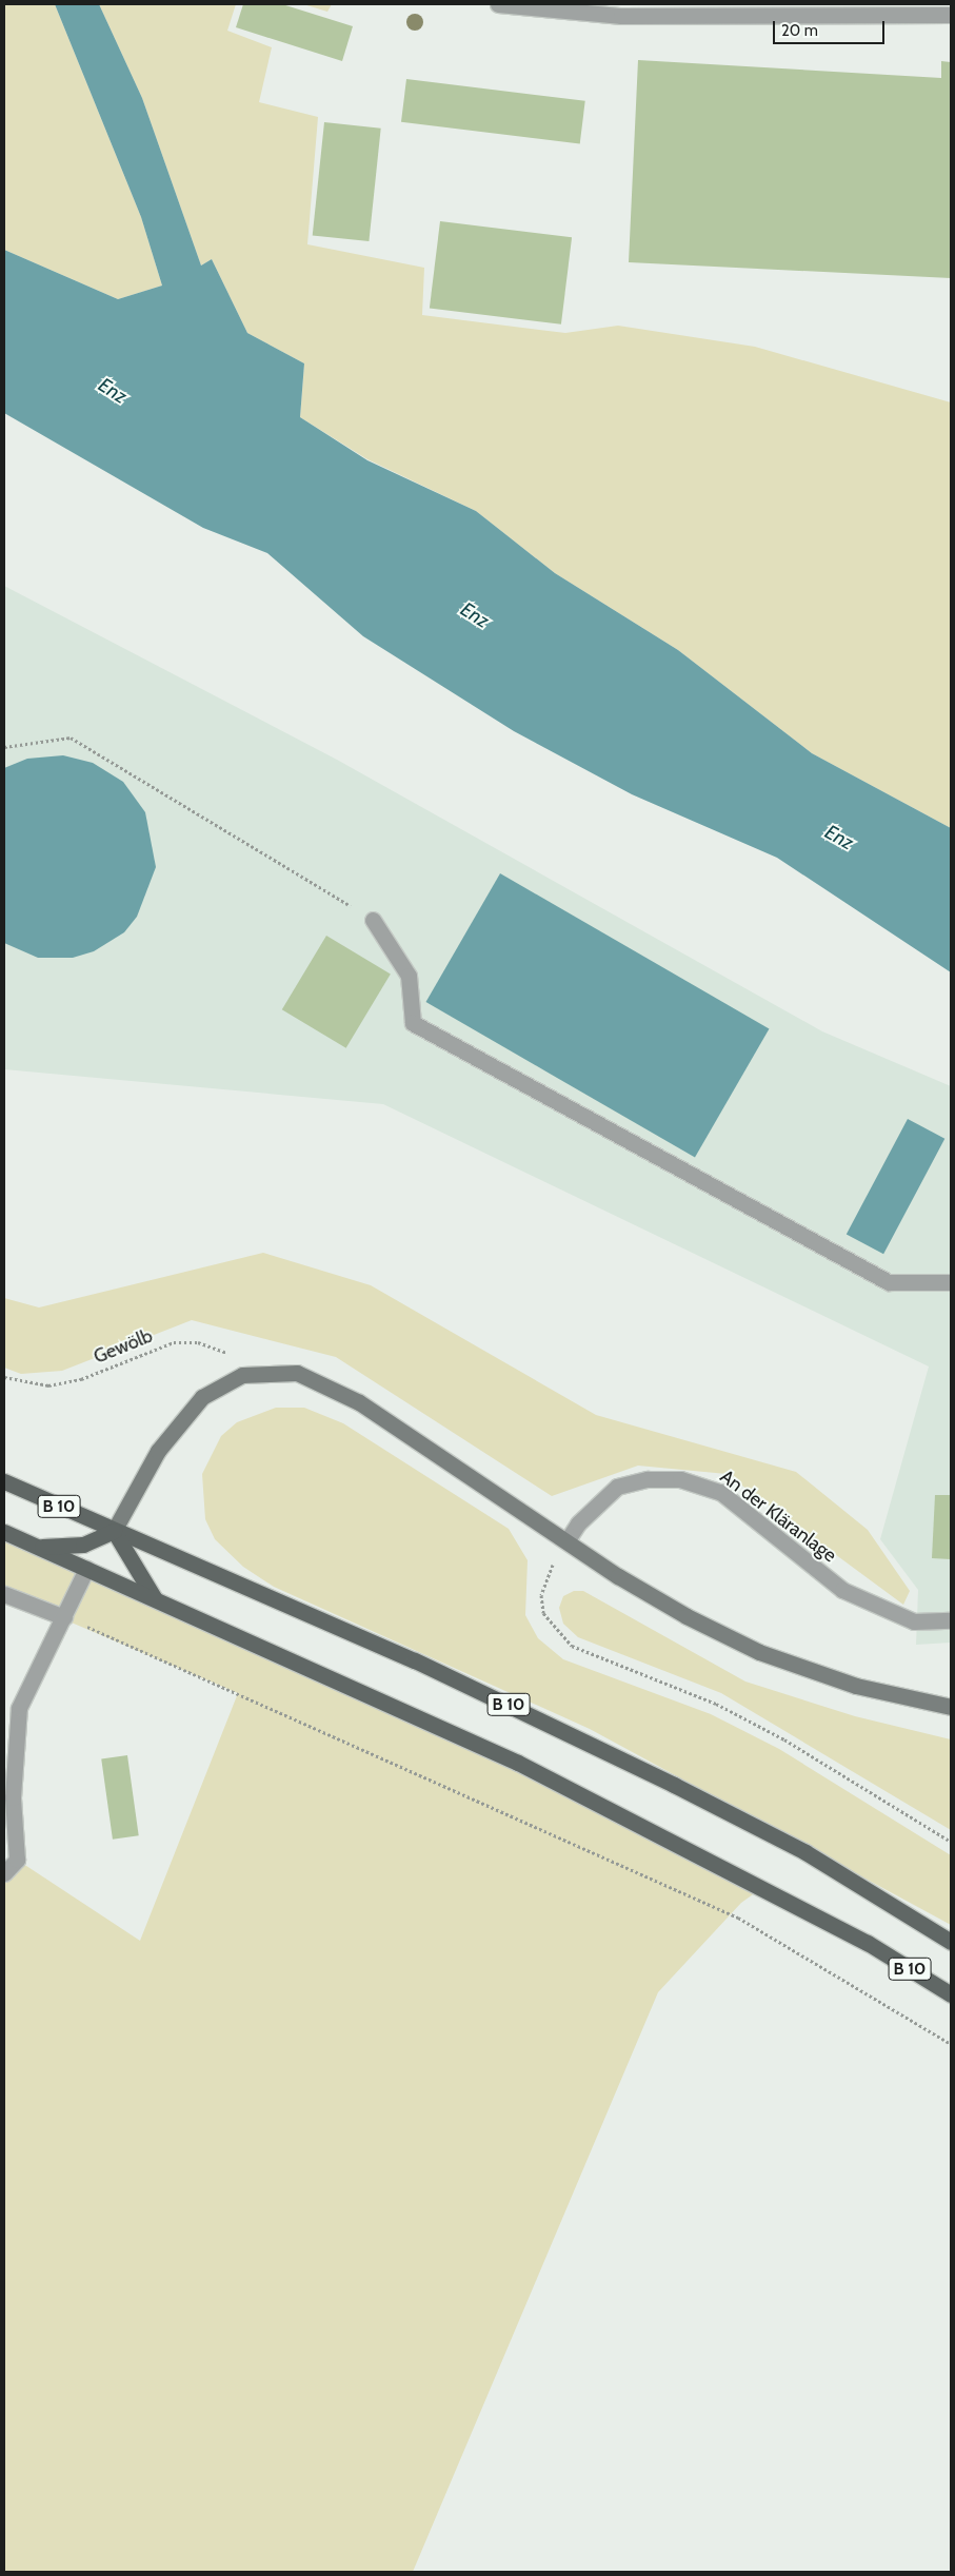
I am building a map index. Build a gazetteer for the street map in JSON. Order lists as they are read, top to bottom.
{
  "streets": {
    "main road": ["B 10"],
    "street": ["An der Kläranlage"],
    "path": ["Gewölb"]
  },
  "water": ["Enz"],
  "scale_bar": "20 m"
}
